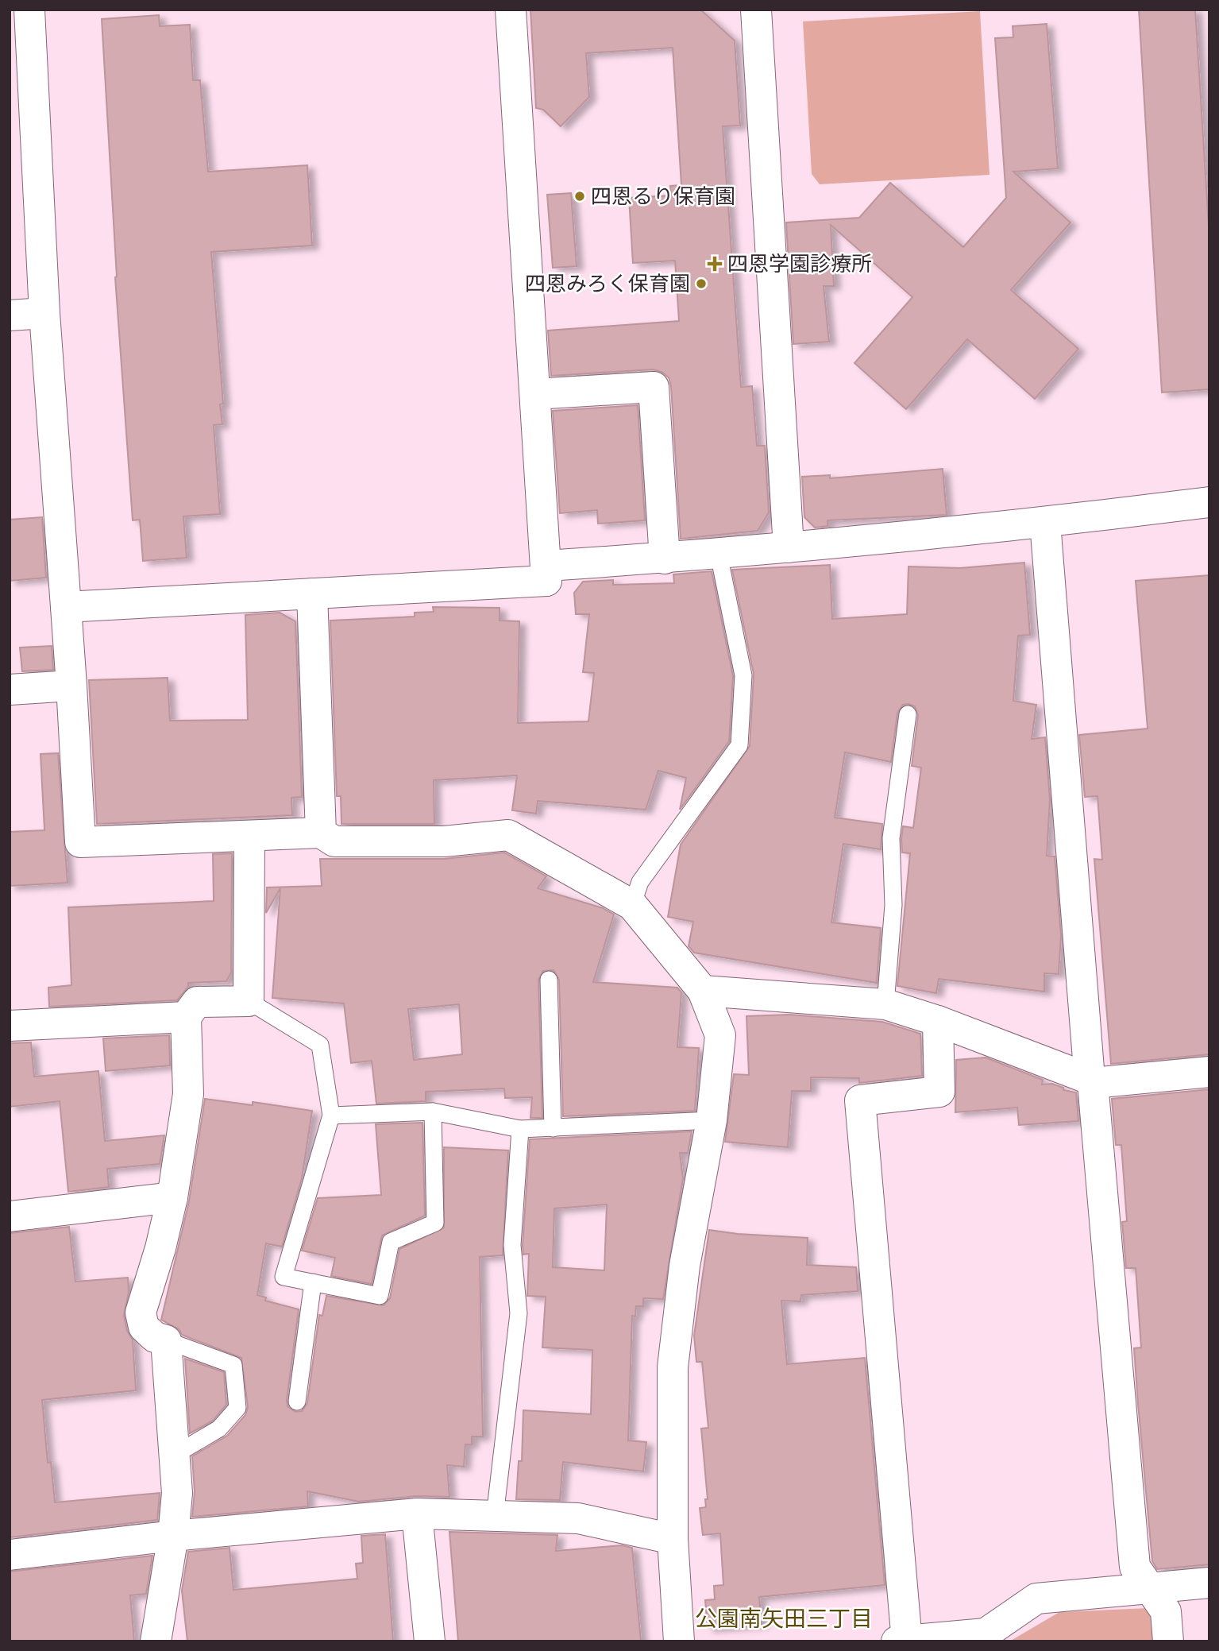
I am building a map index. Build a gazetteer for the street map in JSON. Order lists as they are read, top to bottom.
{
  "districts": ["公園南矢田三丁目"],
  "places": {
    "other": ["四恩るり保育園", "四恩みろく保育園"],
    "health": ["四恩学園診療所"]
  }
}
